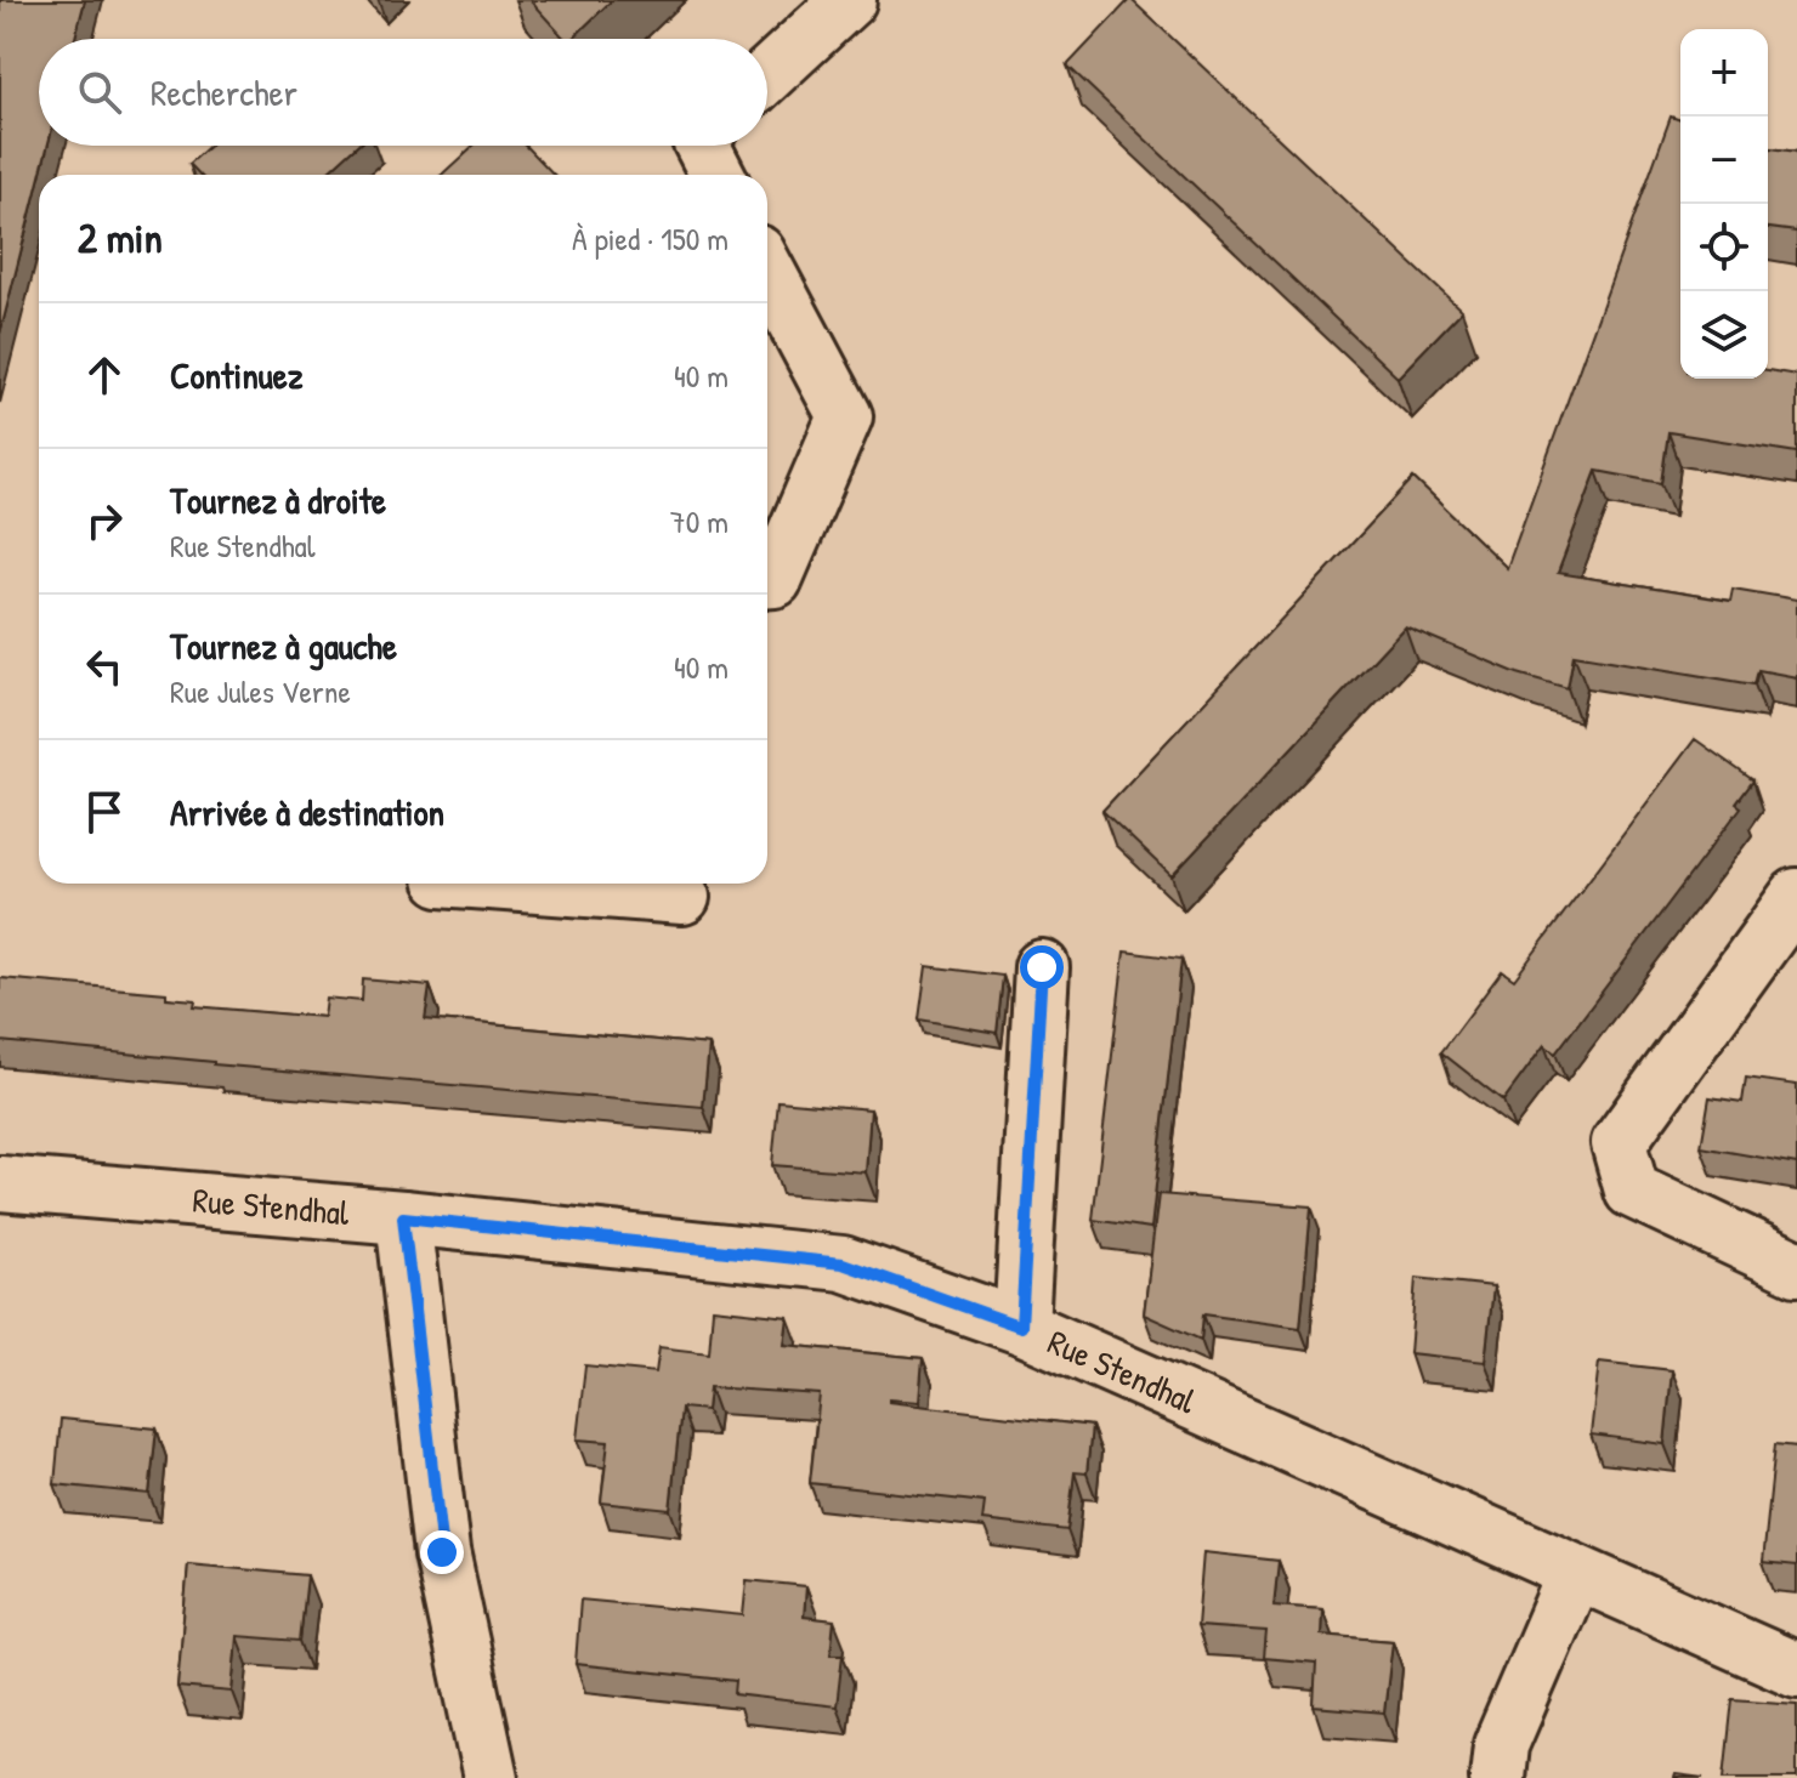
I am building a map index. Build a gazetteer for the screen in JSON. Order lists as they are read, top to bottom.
{
  "streets": {
    "street": ["Rue Stendhal"]
  },
  "page": {
    "map_buttons": ["+", "−"],
    "search": "Rechercher",
    "heading": ["2 min", "À pied · 150 m"],
    "list": [
      ["Continuez", "40 m"],
      ["Tournez à droite", "Rue Stendhal", "70 m"],
      ["Tournez à gauche", "Rue Jules Verne", "40 m"],
      "Arrivée à destination"
    ]
  }
}
